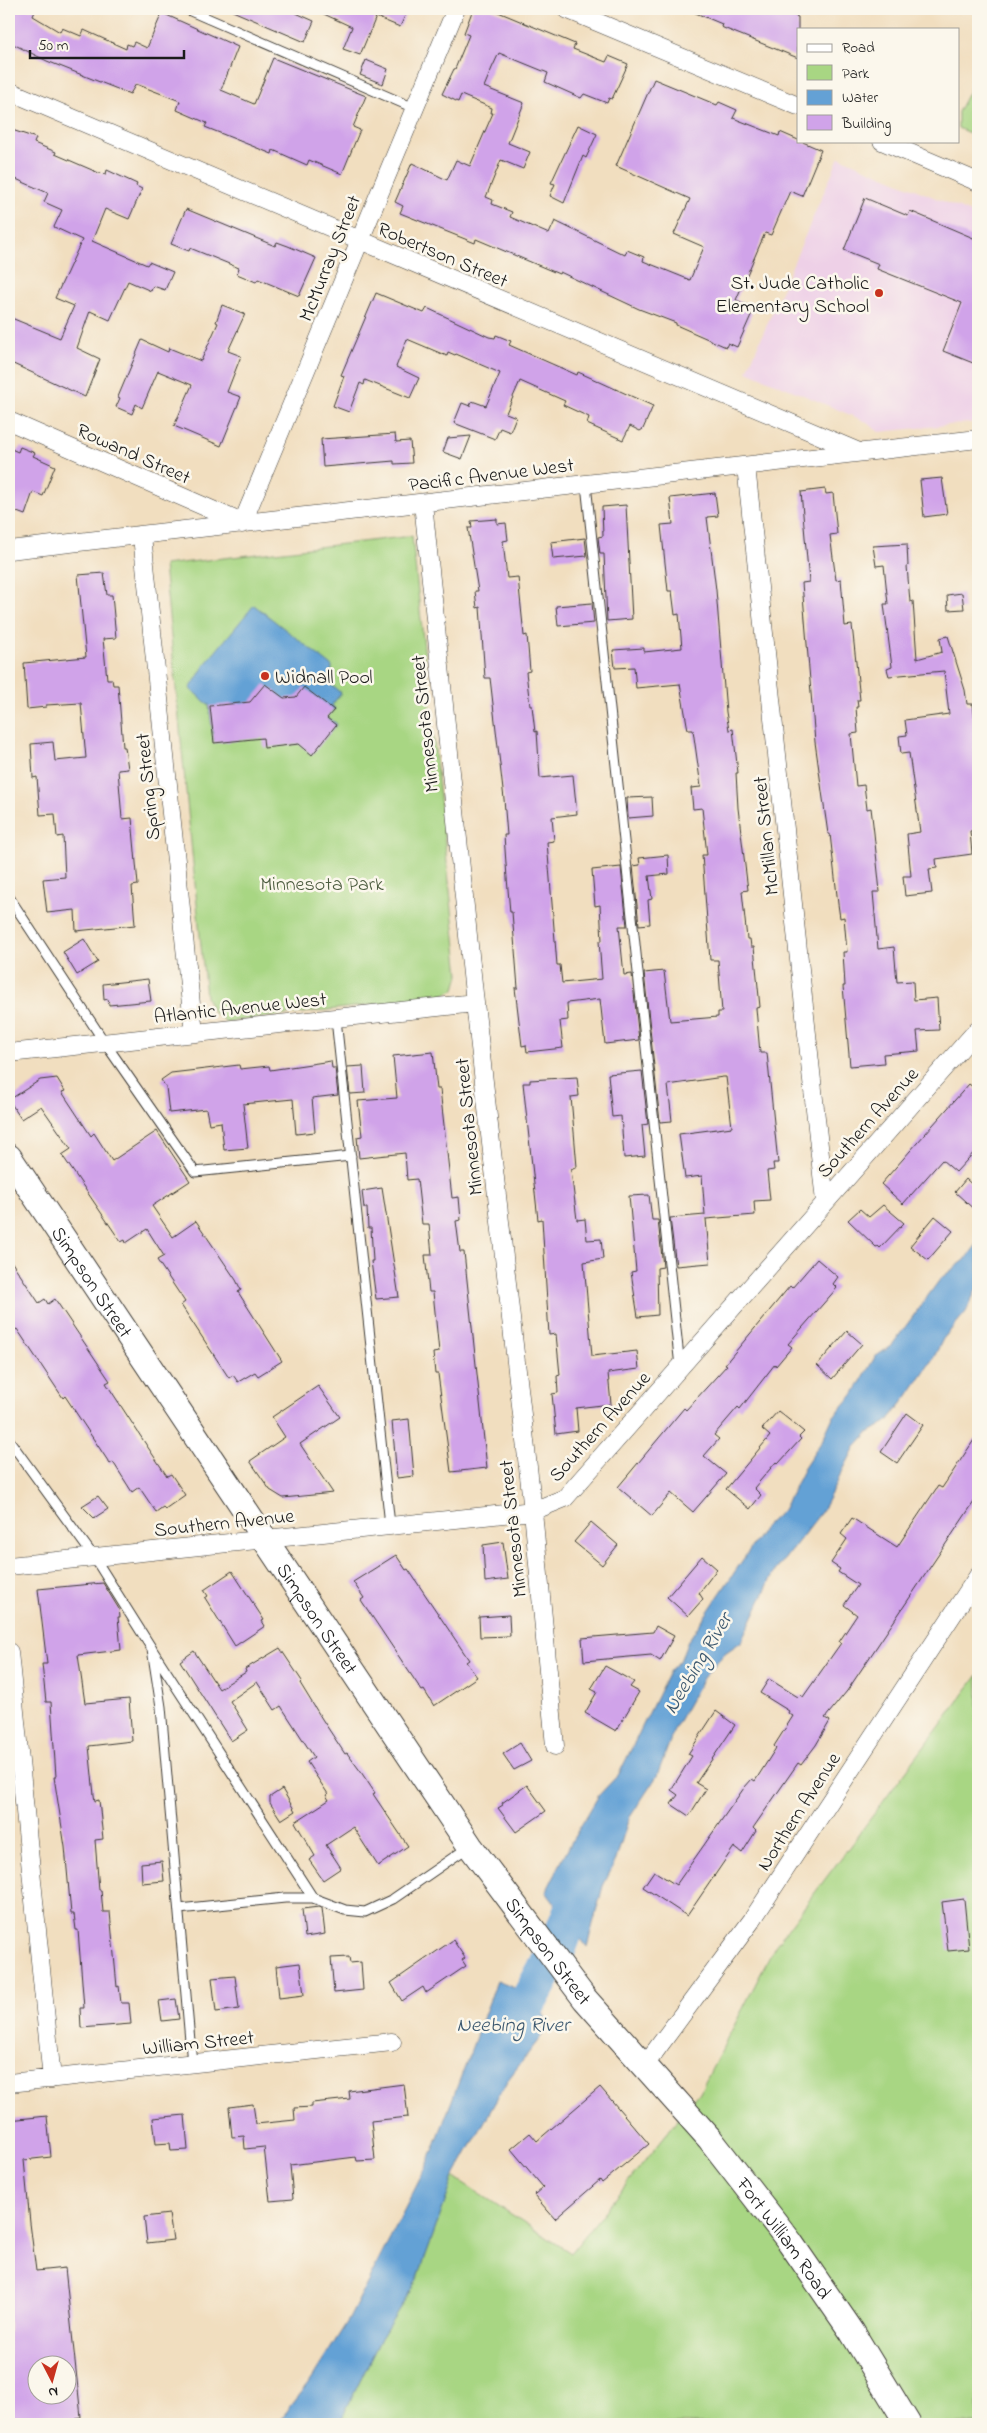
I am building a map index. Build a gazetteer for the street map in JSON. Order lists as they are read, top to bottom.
{
  "streets": {
    "main road": ["Simpson Street", "Fort William Road"],
    "street": [
      "Robertson Street",
      "McMurray Street",
      "Rowand Street",
      "Pacific Avenue West",
      "Minnesota Street",
      "Spring Street",
      "McMillan Street",
      "Atlantic Avenue West",
      "Southern Avenue",
      "Northern Avenue",
      "William Street"
    ]
  },
  "crossings": [
    ["Robertson Street", "McMurray Street"],
    ["Robertson Street", "Pacific Avenue West"],
    ["McMurray Street", "Rowand Street"],
    ["McMurray Street", "Pacific Avenue West"],
    ["Rowand Street", "Pacific Avenue West"],
    ["Pacific Avenue West", "Minnesota Street"],
    ["Pacific Avenue West", "Spring Street"],
    ["Pacific Avenue West", "McMillan Street"],
    ["Minnesota Street", "Atlantic Avenue West"],
    ["Minnesota Street", "Southern Avenue"],
    ["Spring Street", "Atlantic Avenue West"],
    ["McMillan Street", "Southern Avenue"],
    ["Southern Avenue", "Simpson Street"],
    ["Simpson Street", "Northern Avenue"],
    ["Simpson Street", "Fort William Road"],
    ["Northern Avenue", "Fort William Road"]
  ],
  "water": ["Neebing River"],
  "parks": ["Minnesota Park"],
  "places": ["St. Jude Catholic Elementary School", "Widnall Pool"],
  "legend": [
    "Road",
    "Park",
    "Water",
    "Building"
  ],
  "scale_bar": "50 m",
  "north": "bottom"
}
